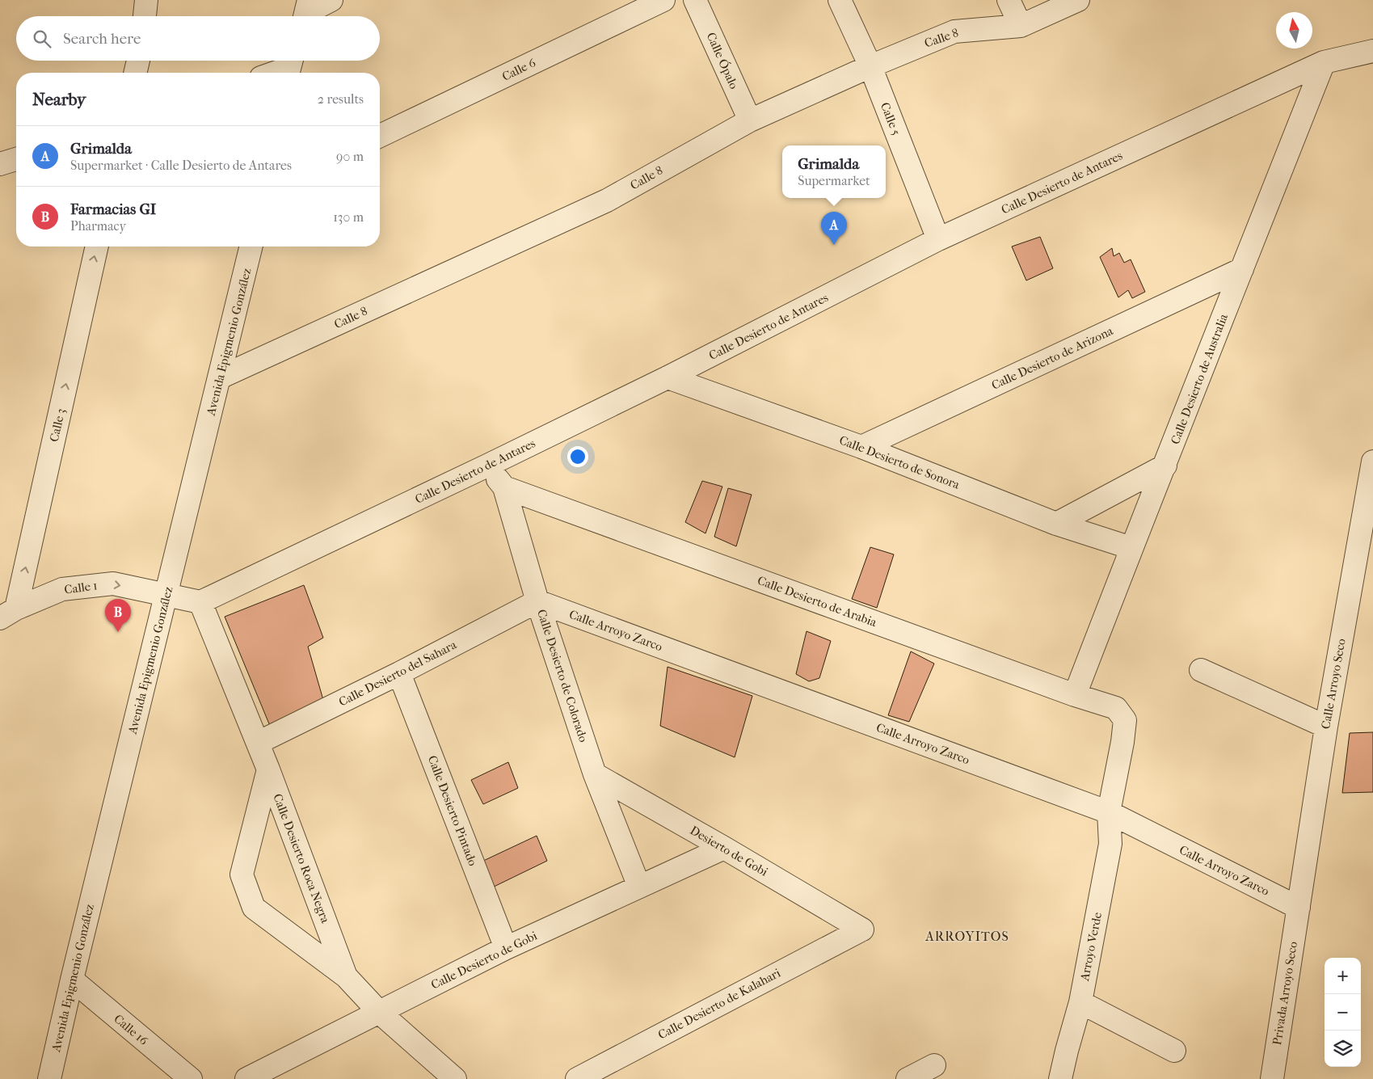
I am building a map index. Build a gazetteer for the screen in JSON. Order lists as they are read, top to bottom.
{
  "streets": {
    "street": [
      "Calle 8",
      "Calle Ópalo",
      "Calle 6",
      "Calle 5",
      "Calle Desierto de Antares",
      "Avenida Epigmenio González",
      "Calle Desierto de Arizona",
      "Calle Desierto de Australia",
      "Calle 3",
      "Calle Desierto de Sonora",
      "Calle 1",
      "Calle Desierto de Arabia",
      "Calle Arroyo Zarco",
      "Calle Desierto del Sahara",
      "Calle Desierto de Colorado",
      "Calle Arroyo Seco",
      "Calle Desierto Pintado",
      "Desierto de Gobi",
      "Calle Desierto Roca Negra",
      "Arroyo Verde",
      "Calle Desierto de Gobi",
      "Privada Arroyo Seco",
      "Calle Desierto de Kalahari",
      "Calle 16"
    ]
  },
  "crossings": [
    ["Calle 8", "Calle Ópalo"],
    ["Calle 8", "Calle 5"],
    ["Calle 8", "Avenida Epigmenio González"],
    ["Calle 5", "Calle Desierto de Antares"],
    ["Calle Desierto de Antares", "Calle Desierto de Australia"],
    ["Calle Desierto de Antares", "Calle Desierto de Sonora"],
    ["Calle Desierto de Antares", "Calle Desierto de Colorado"],
    ["Calle Desierto de Antares", "Calle Desierto Roca Negra"],
    ["Avenida Epigmenio González", "Calle 1"],
    ["Avenida Epigmenio González", "Calle 16"],
    ["Calle Desierto de Arizona", "Calle Desierto de Australia"],
    ["Calle Desierto de Arizona", "Calle Desierto de Sonora"],
    ["Calle Desierto de Australia", "Calle Desierto de Sonora"],
    ["Calle Desierto de Australia", "Calle Desierto de Arabia"],
    ["Calle 3", "Calle 1"],
    ["Calle Desierto de Arabia", "Calle Desierto de Colorado"],
    ["Calle Desierto de Arabia", "Arroyo Verde"],
    ["Calle Arroyo Zarco", "Calle Desierto del Sahara"],
    ["Calle Arroyo Zarco", "Calle Desierto de Colorado"],
    ["Calle Arroyo Zarco", "Calle Arroyo Seco"],
    ["Calle Arroyo Zarco", "Arroyo Verde"],
    ["Calle Arroyo Zarco", "Privada Arroyo Seco"],
    ["Calle Desierto del Sahara", "Calle Desierto de Colorado"],
    ["Calle Desierto del Sahara", "Calle Desierto Pintado"],
    ["Calle Desierto del Sahara", "Calle Desierto Roca Negra"],
    ["Calle Desierto de Colorado", "Desierto de Gobi"],
    ["Calle Desierto de Colorado", "Calle Desierto de Gobi"],
    ["Calle Arroyo Seco", "Privada Arroyo Seco"],
    ["Calle Desierto Pintado", "Calle Desierto de Gobi"],
    ["Desierto de Gobi", "Calle Desierto de Gobi"],
    ["Desierto de Gobi", "Calle Desierto de Kalahari"],
    ["Calle Desierto Roca Negra", "Calle Desierto de Gobi"]
  ],
  "one_way": ["Calle 3", "Calle 1"],
  "districts": ["ARROYITOS"],
  "north": "top",
  "page": {
    "search": "Search here",
    "heading": ["Nearby", "2 results"],
    "list": [
      {
        "mark": "A",
        "name": "Grimalda",
        "note": "Supermarket · Calle Desierto de Antares",
        "value": "90 m"
      },
      {
        "mark": "B",
        "name": "Farmacias GI",
        "note": "Pharmacy",
        "value": "130 m"
      }
    ],
    "popup": ["Grimalda", "Supermarket"],
    "pins": ["A", "B"],
    "map_buttons": ["+", "−"]
  }
}
